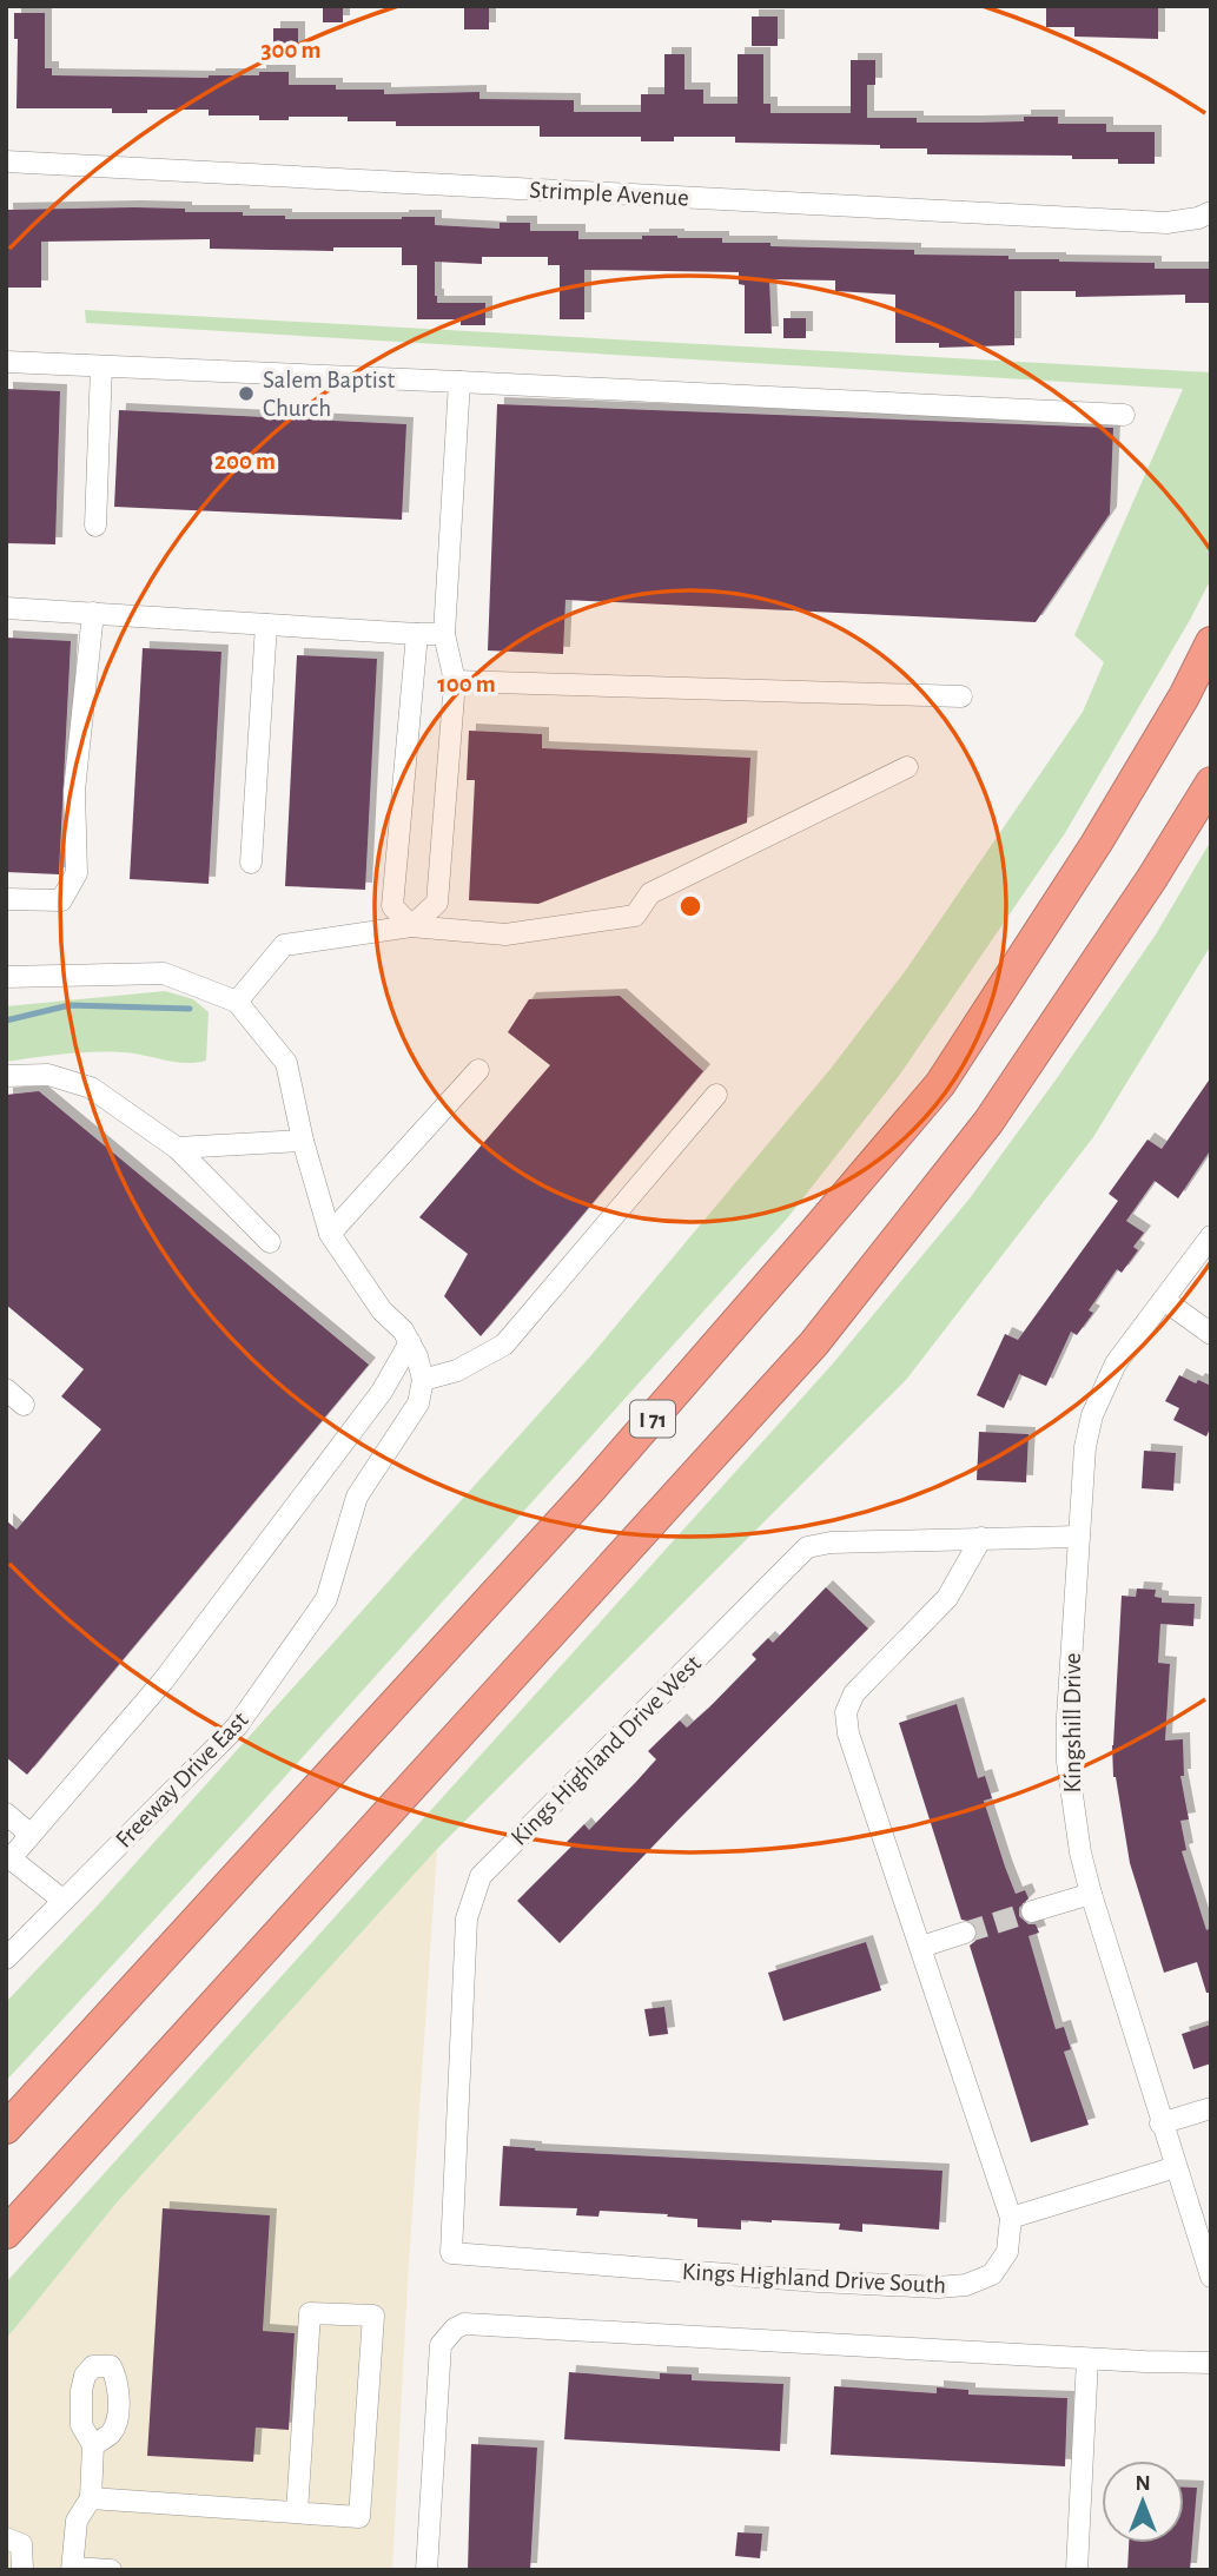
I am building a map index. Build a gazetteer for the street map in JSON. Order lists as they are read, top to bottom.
{
  "streets": {
    "highway": ["I 71"],
    "street": [
      "Strimple Avenue",
      "Kingshill Drive",
      "Kings Highland Drive West",
      "Freeway Drive East",
      "Kings Highland Drive South"
    ]
  },
  "crossings": [
    ["Kingshill Drive", "Kings Highland Drive West"],
    ["Kings Highland Drive West", "Kings Highland Drive South"]
  ],
  "places": ["Salem Baptist Church"],
  "north": "top",
  "rings": ["300 m", "200 m", "100 m"]
}
